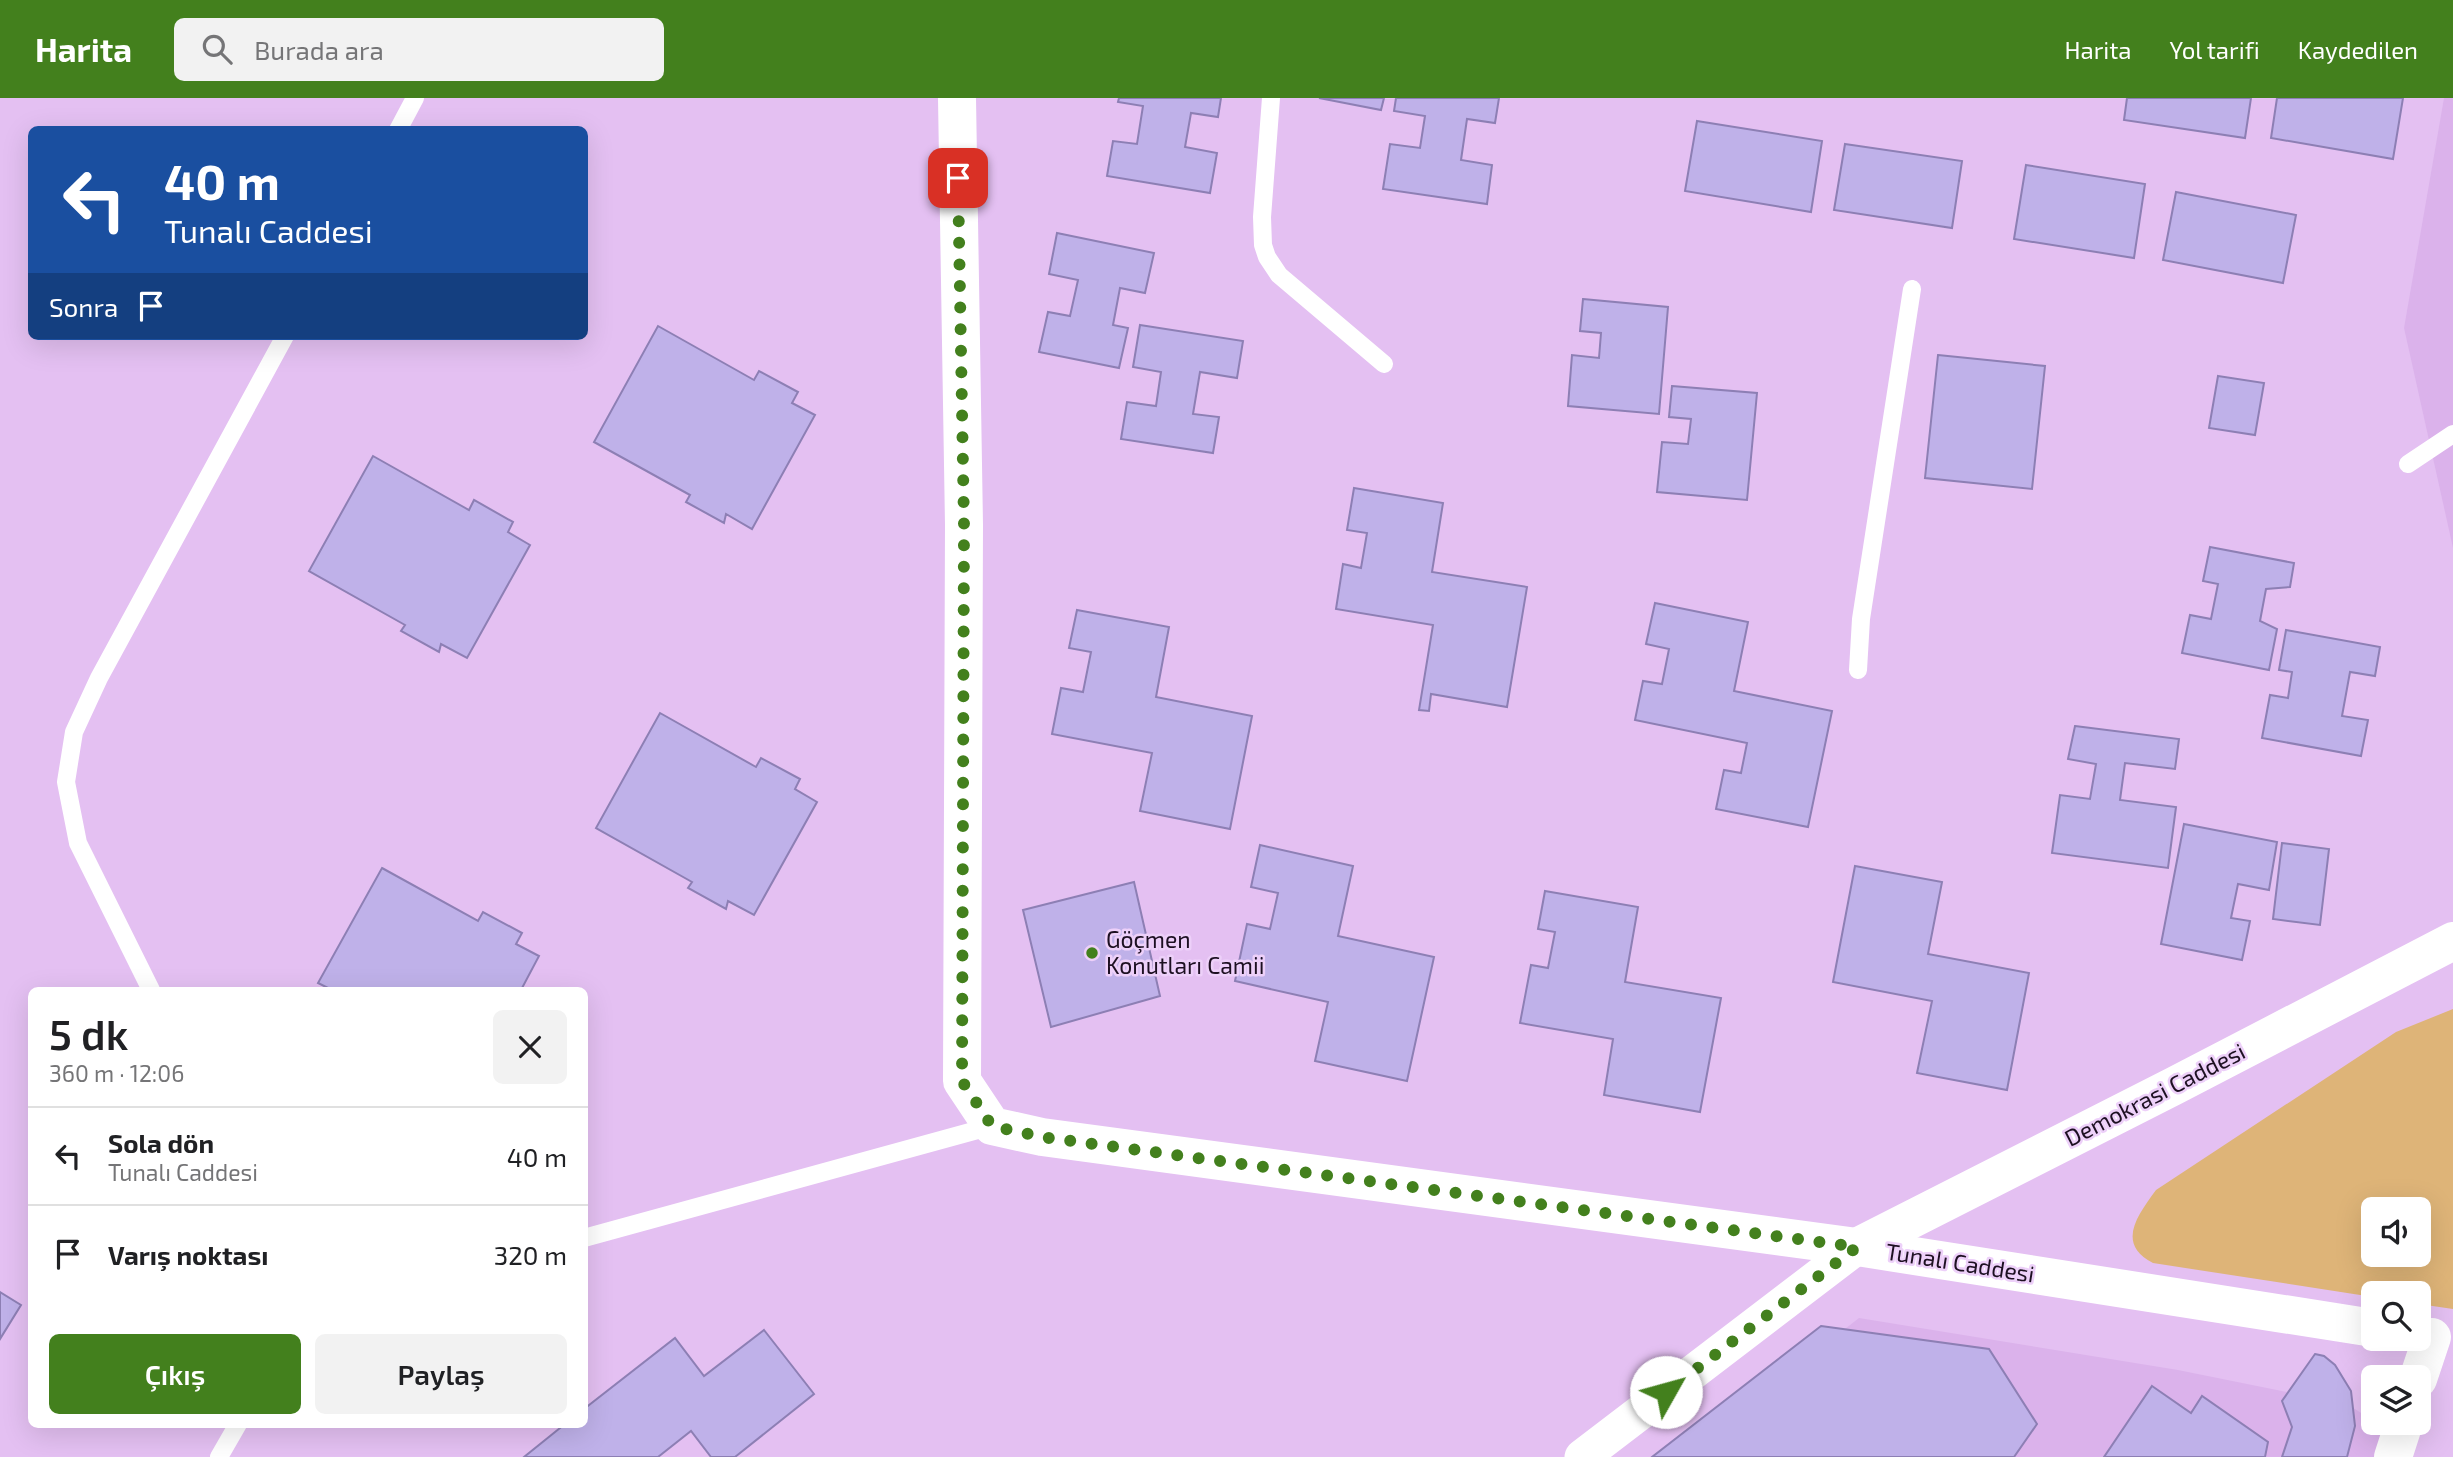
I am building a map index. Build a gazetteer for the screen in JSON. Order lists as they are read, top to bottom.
{
  "streets": {
    "street": ["Demokrasi Caddesi", "Tunalı Caddesi"]
  },
  "crossings": [
    ["Demokrasi Caddesi", "Tunalı Caddesi"]
  ],
  "places": ["Göçmen Konutları Camii"],
  "page": {
    "header": "Harita",
    "search": "Burada ara",
    "nav": ["Harita", "Yol tarifi", "Kaydedilen"],
    "turn": ["40 m", "Tunalı Caddesi"],
    "then": "Sonra",
    "heading": ["5 dk", "360 m · 12:06"],
    "list": [
      {
        "name": "Sola dön",
        "note": "Tunalı Caddesi",
        "value": "40 m"
      },
      {
        "name": "Varış noktası",
        "value": "320 m"
      }
    ],
    "buttons": ["Çıkış", "Paylaş"]
  }
}
